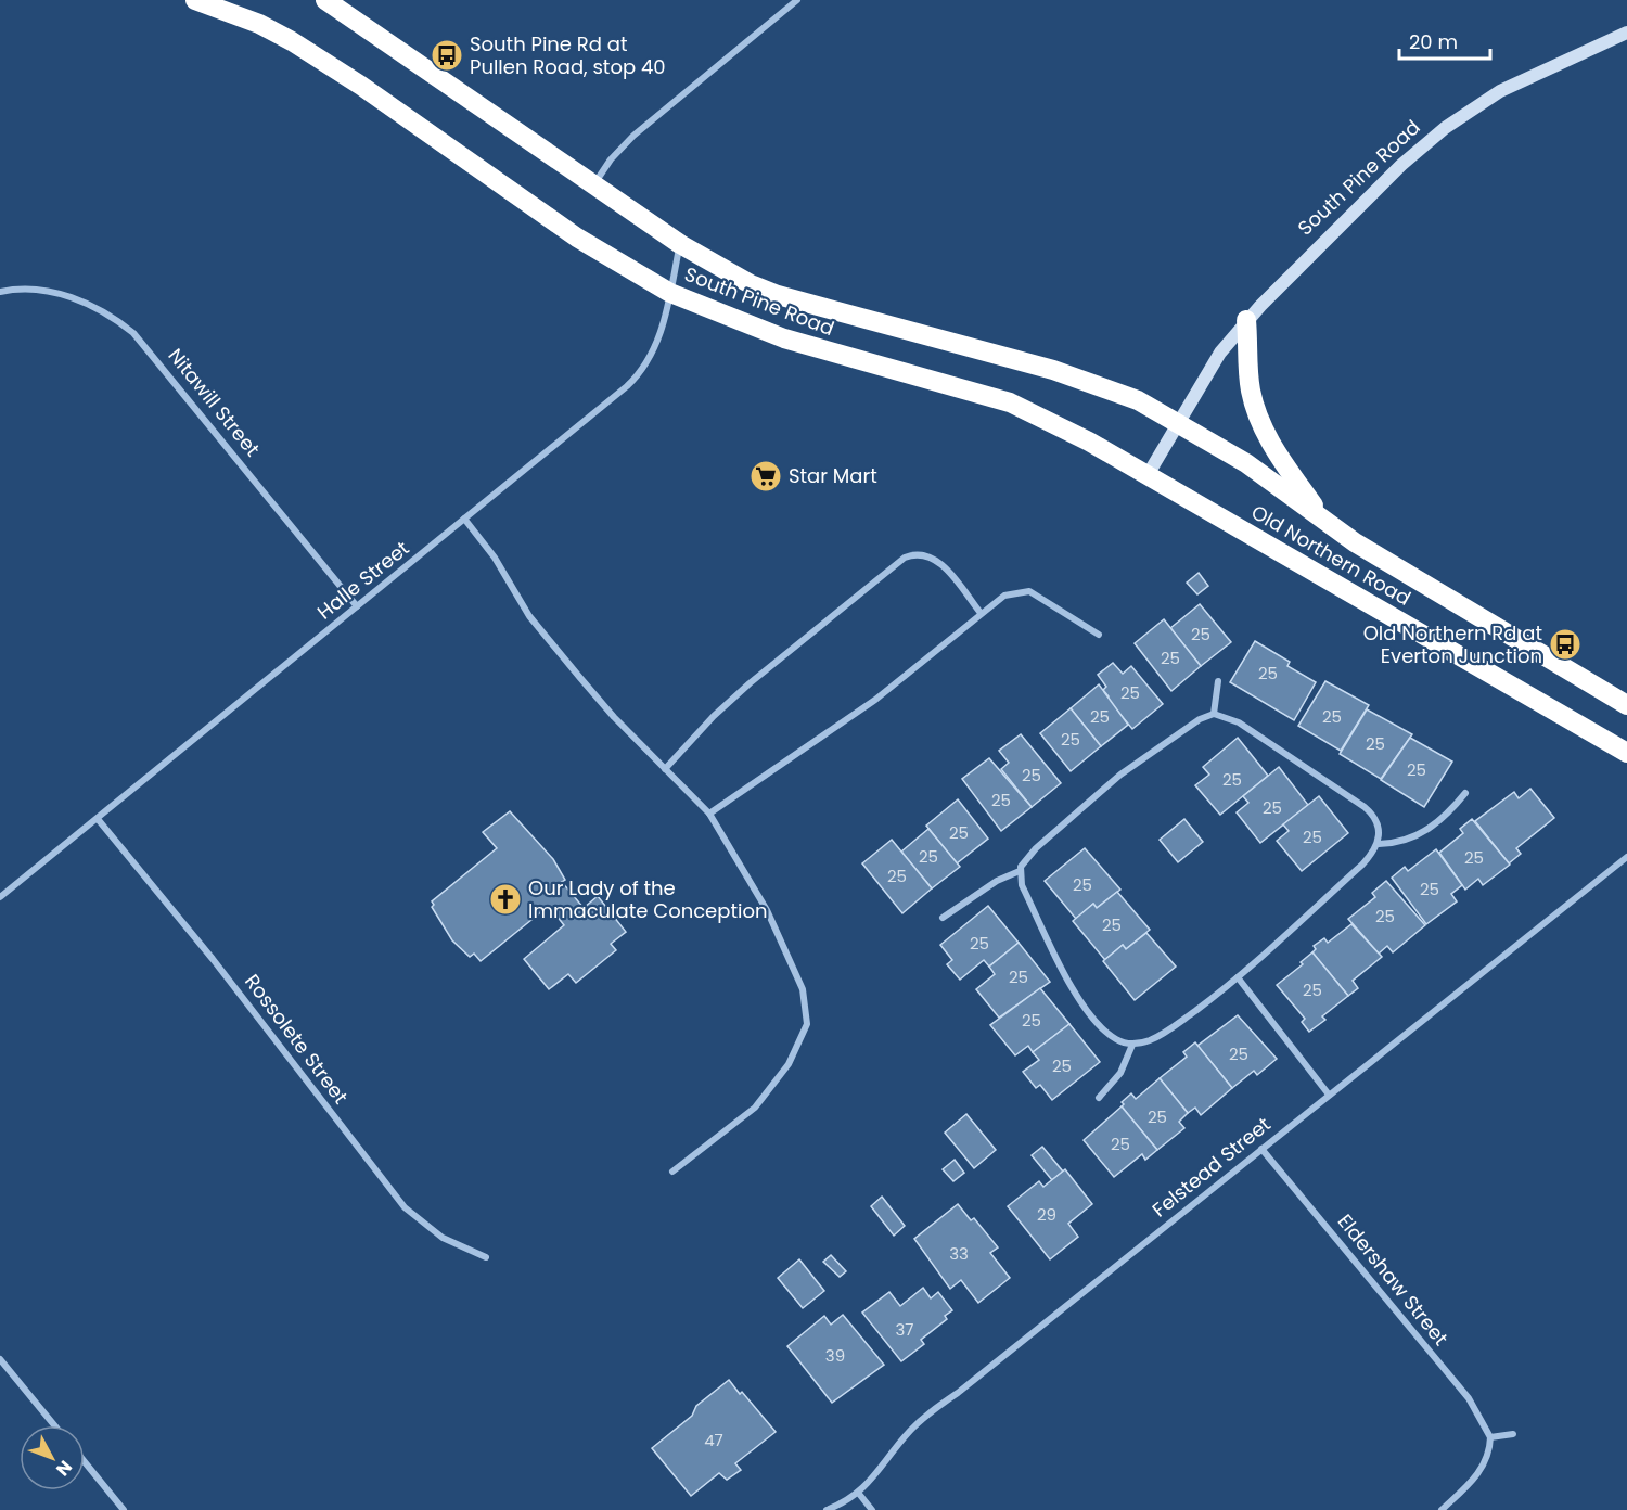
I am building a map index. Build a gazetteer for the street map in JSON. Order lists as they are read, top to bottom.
{
  "streets": {
    "highway": ["South Pine Road", "Old Northern Road"],
    "street": [
      "Nitawill Street",
      "Halle Street",
      "Rossolete Street",
      "Felstead Street",
      "Eldershaw Street"
    ]
  },
  "crossings": [
    ["South Pine Road", "Old Northern Road"],
    ["South Pine Road", "Halle Street"],
    ["Nitawill Street", "Halle Street"],
    ["Halle Street", "Rossolete Street"],
    ["Felstead Street", "Eldershaw Street"]
  ],
  "places": {
    "bus stop": ["South Pine Rd at Pullen Road, stop 40", "Old Northern Rd at Everton Junction"],
    "supermarket": ["Star Mart"],
    "church": ["Our Lady of the Immaculate Conception"]
  },
  "house_numbers": [
    "25",
    "25",
    "25",
    "25",
    "25",
    "25",
    "25",
    "25",
    "25",
    "25",
    "25",
    "25",
    "25",
    "25",
    "25",
    "25",
    "25",
    "25",
    "25",
    "25",
    "25",
    "25",
    "25",
    "25",
    "25",
    "25",
    "25",
    "25",
    "25",
    "25",
    "29",
    "33",
    "37",
    "39",
    "47"
  ],
  "scale_bar": "20 m",
  "north": "bottom right"
}
